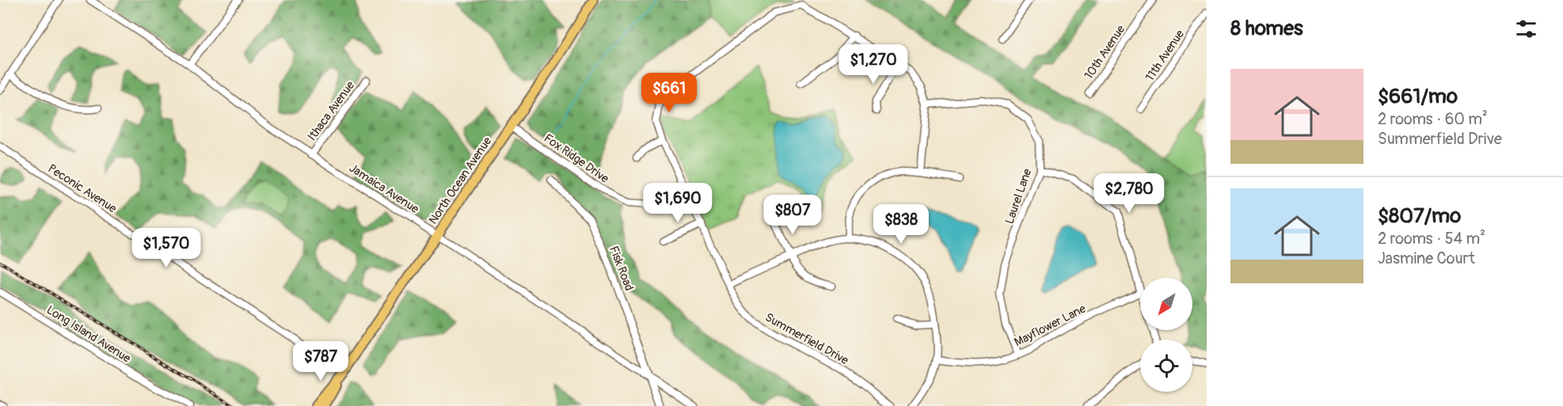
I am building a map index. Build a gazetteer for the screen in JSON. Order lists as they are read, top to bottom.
{
  "streets": {
    "main road": ["North Ocean Avenue"],
    "street": [
      "10th Avenue",
      "11th Avenue",
      "Ithaca Avenue",
      "Fox Ridge Drive",
      "Peconic Avenue",
      "Jamaica Avenue",
      "Laurel Lane",
      "Fisk Road",
      "Mayflower Lane",
      "Long Island Avenue",
      "Summerfield Drive"
    ]
  },
  "crossings": [
    ["Ithaca Avenue", "Jamaica Avenue"],
    ["Fox Ridge Drive", "North Ocean Avenue"],
    ["Fox Ridge Drive", "Summerfield Drive"],
    ["North Ocean Avenue", "Peconic Avenue"],
    ["North Ocean Avenue", "Jamaica Avenue"],
    ["Jamaica Avenue", "Fisk Road"],
    ["Laurel Lane", "Mayflower Lane"],
    ["Laurel Lane", "Summerfield Drive"]
  ],
  "north": "bottom left",
  "page": {
    "heading": "8 homes",
    "price": [
      "$1,270",
      "$661",
      "$2,780",
      "$1,690",
      "$807",
      "$838",
      "$1,570",
      "$787"
    ],
    "list": [
      {
        "name": "$661/mo",
        "note": "2 rooms · 60 m² · Summerfield Drive"
      },
      {
        "name": "$807/mo",
        "note": "2 rooms · 54 m² · Jasmine Court"
      }
    ]
  }
}
